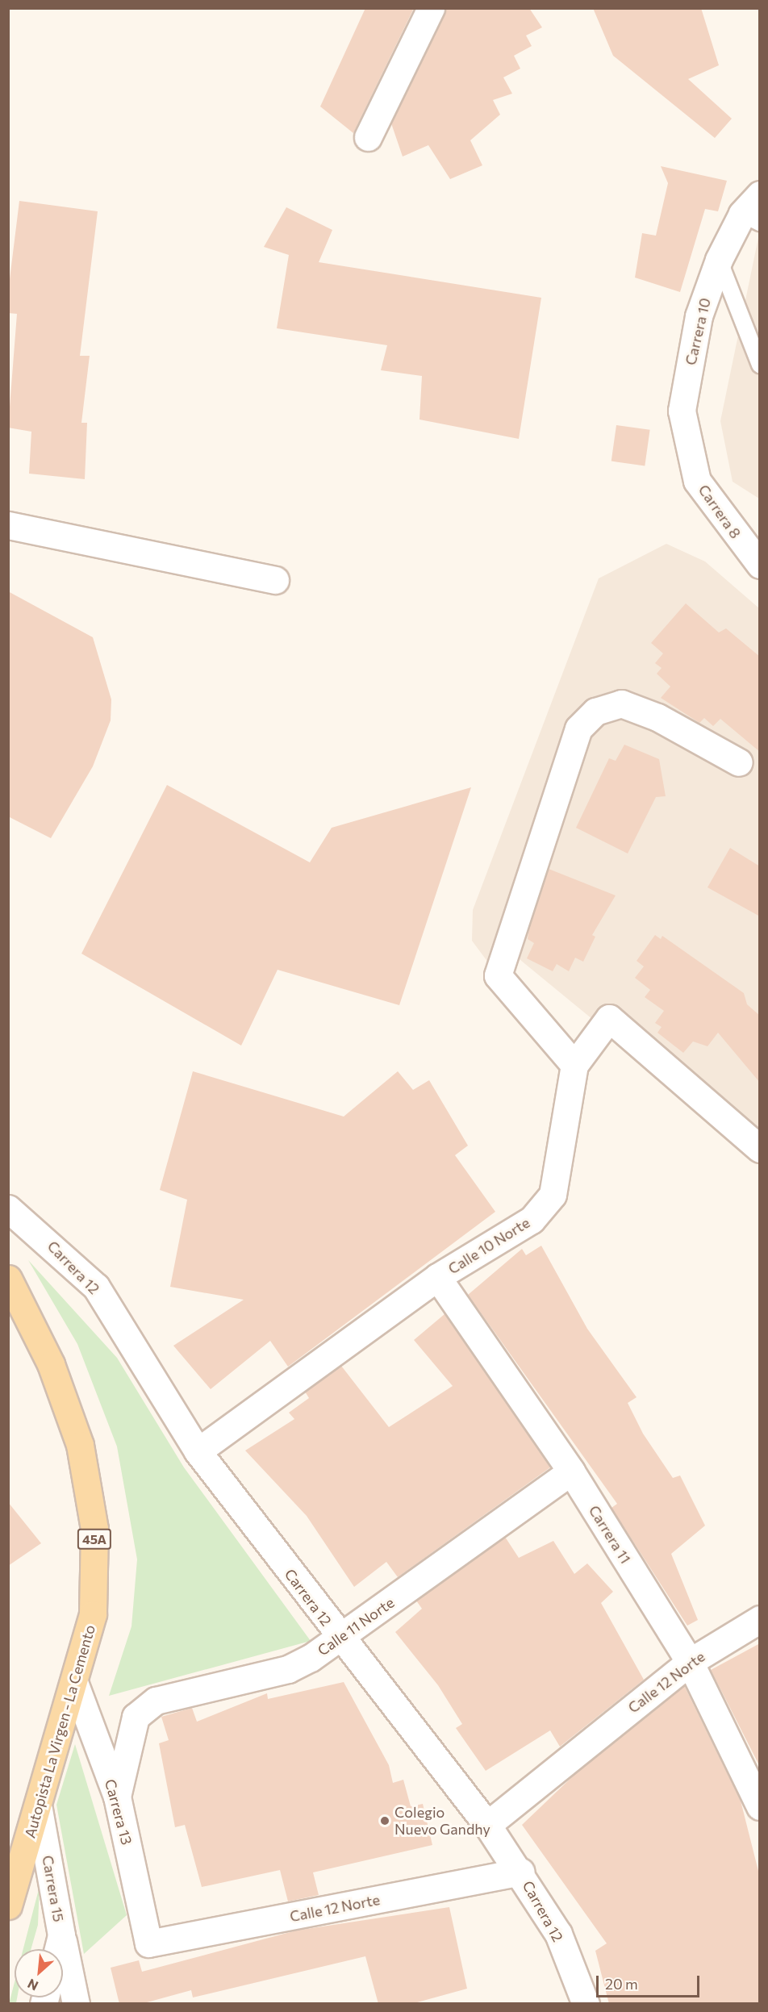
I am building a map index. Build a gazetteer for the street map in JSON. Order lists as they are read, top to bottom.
{
  "streets": {
    "main road": ["45A", "Autopista La Virgen - La Cemento"],
    "street": [
      "Carrera 10",
      "Carrera 8",
      "Calle 10 Norte",
      "Carrera 12",
      "Carrera 11",
      "Calle 11 Norte",
      "Calle 12 Norte",
      "Carrera 13",
      "Carrera 15"
    ]
  },
  "crossings": [
    ["Carrera 10", "Carrera 8"],
    ["Calle 10 Norte", "Carrera 12"],
    ["Calle 10 Norte", "Carrera 11"],
    ["Carrera 12", "Calle 11 Norte"],
    ["Carrera 12", "Calle 12 Norte"],
    ["Carrera 11", "Calle 11 Norte"],
    ["Carrera 11", "Calle 12 Norte"],
    ["Calle 11 Norte", "Carrera 13"],
    ["Calle 12 Norte", "Carrera 13"],
    ["Autopista La Virgen - La Cemento", "Carrera 13"],
    ["Autopista La Virgen - La Cemento", "Carrera 15"]
  ],
  "places": ["Colegio Nuevo Gandhy"],
  "scale_bar": "20 m",
  "north": "bottom left"
}
